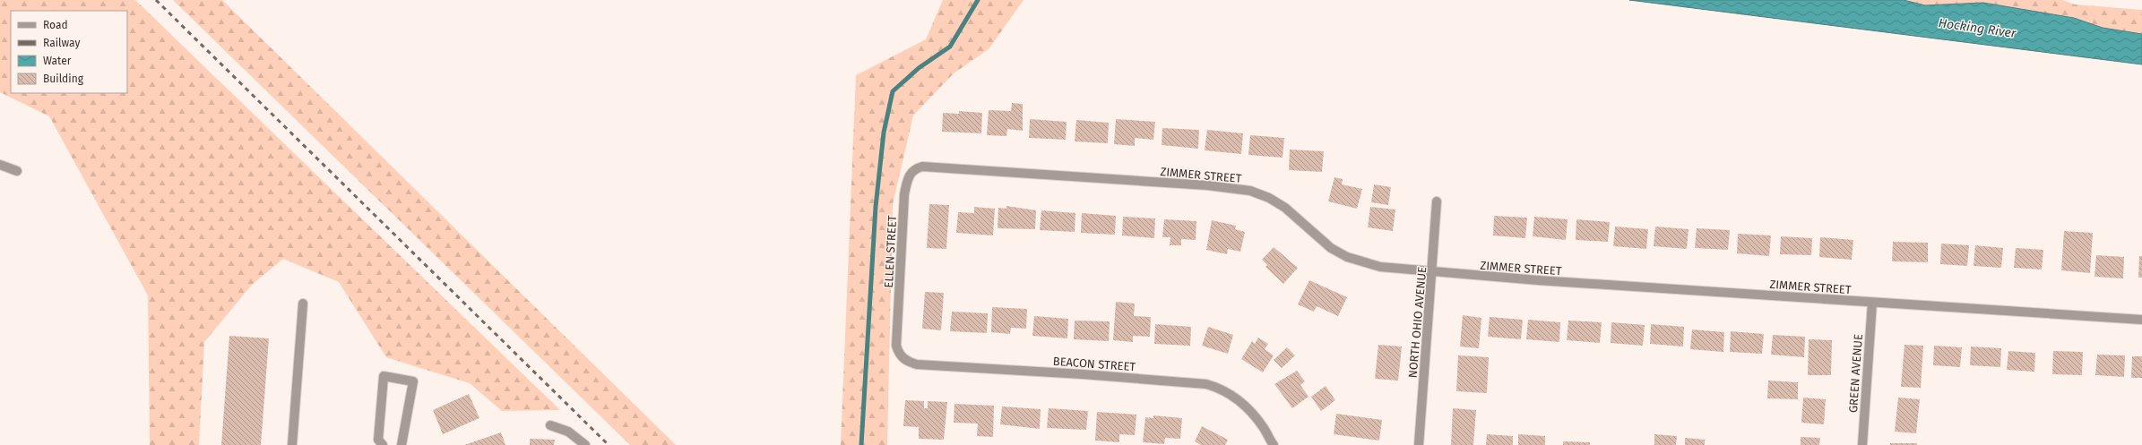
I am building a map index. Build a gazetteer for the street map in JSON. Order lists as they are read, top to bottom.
{
  "streets": {
    "street": [
      "ZIMMER STREET",
      "ELLEN STREET",
      "NORTH OHIO AVENUE",
      "BEACON STREET",
      "GREEN AVENUE"
    ]
  },
  "crossings": [
    ["ZIMMER STREET", "ELLEN STREET"],
    ["ZIMMER STREET", "NORTH OHIO AVENUE"],
    ["ZIMMER STREET", "GREEN AVENUE"],
    ["ELLEN STREET", "BEACON STREET"]
  ],
  "water": ["Hocking River"],
  "legend": [
    "Road",
    "Railway",
    "Water",
    "Building"
  ]
}
